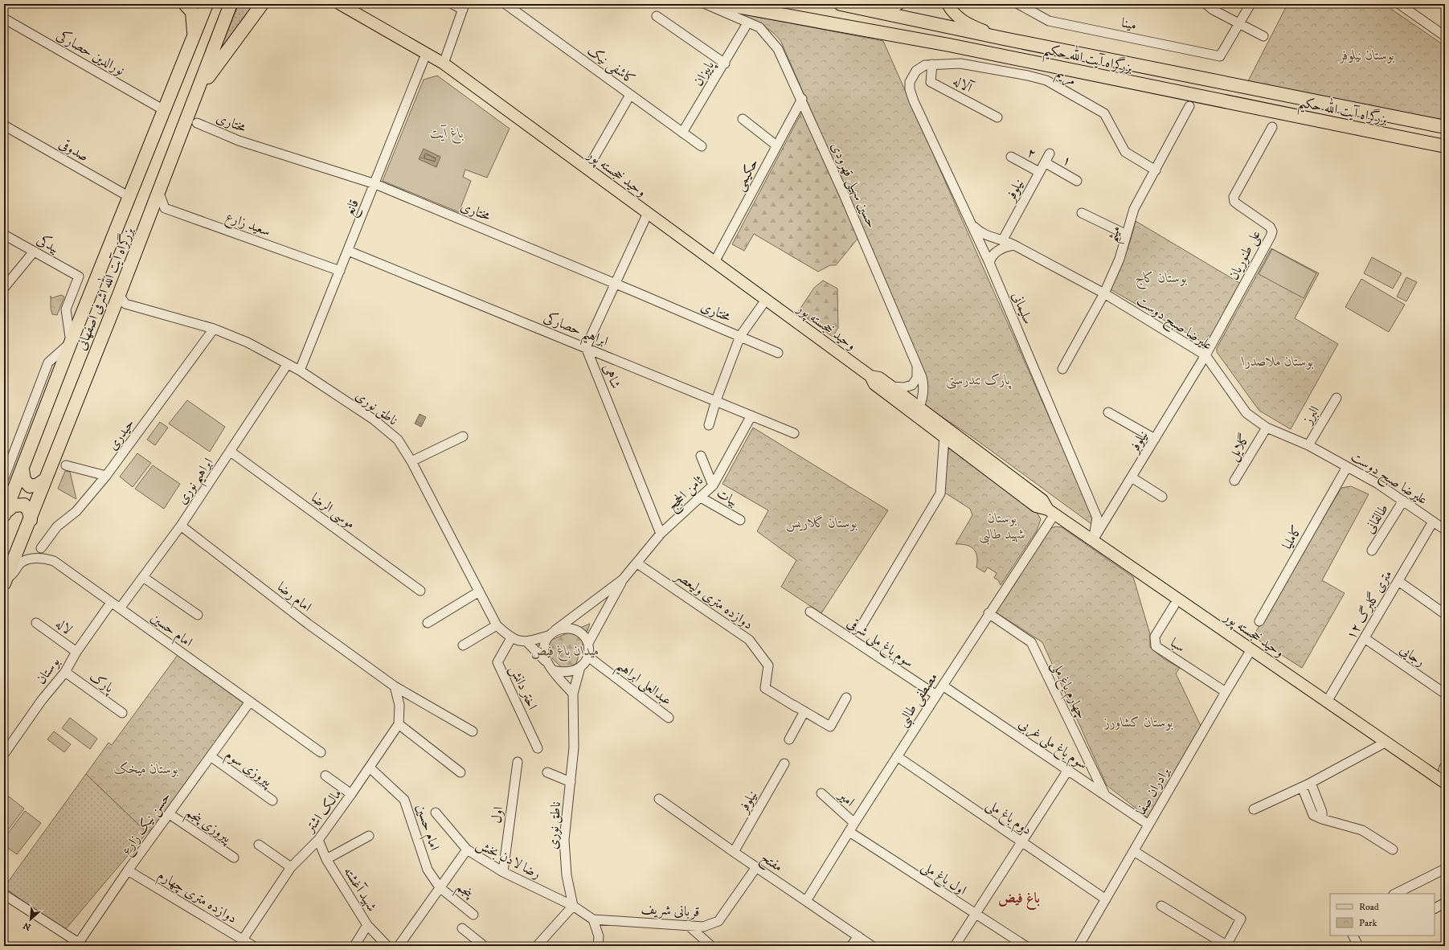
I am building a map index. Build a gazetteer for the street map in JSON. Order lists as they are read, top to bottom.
{
  "streets": {
    "highway": ["بزرگراه آیت الله حکیم", "بزرگراه آیت الله اشرفی اصفهانی"],
    "main road": ["وحید خجسته پور"],
    "street": [
      "مینا",
      "نورالدین حصارکی",
      "کاشفی نیک",
      "پاییزان",
      "مریم",
      "آلاله",
      "مختاری",
      "صدوقی",
      "۲",
      "۱",
      "حکیمی",
      "حسین سهیلی قهرودی",
      "نیلوفر",
      "قانع",
      "سعید زارع",
      "میثم",
      "بیدکی",
      "علی طنوریان",
      "سلیمانی",
      "علیرضا صبح دوست",
      "ابراهیم حصارکی",
      "شاهی",
      "ناطق نوری",
      "البرز",
      "حیدری",
      "گلایل",
      "ابراهیم نوری",
      "ثامن الحجج",
      "بیات",
      "موسی الرضا",
      "طالقانی",
      "کاملیا",
      "امام رضا",
      "دوازده متری ولیعصر",
      "۱۲ متری گلبرگ",
      "لاله",
      "امام حسین",
      "سوم باغ ملی شرقی",
      "سبا",
      "رجایی",
      "بوستان",
      "پارک",
      "عبدالعلی ابراهیم",
      "اختر دانش",
      "چهارم باغ ملی",
      "مصطفی طالبی",
      "سوم باغ ملی غربی",
      "پیروزی سوم",
      "برادران صفا",
      "امیر",
      "مالک اشتر",
      "اول",
      "دوم باغ ملی",
      "حسن نیک زارع",
      "پیروزی پنجم",
      "رضا لادن بخش",
      "مفتح",
      "اول باغ ملی",
      "شهید آغشته",
      "پنجم",
      "دوازده متری چهارم",
      "قربانی شریف"
    ]
  },
  "crossings": [
    ["نورالدین حصارکی", "بزرگراه آیت الله اشرفی اصفهانی"],
    ["کاشفی نیک", "پاییزان"],
    ["مریم", "آلاله"],
    ["مریم", "میثم"],
    ["مریم", "سلیمانی"],
    ["مختاری", "قانع"],
    ["صدوقی", "بزرگراه آیت الله اشرفی اصفهانی"],
    ["۲", "نیلوفر"],
    ["۱", "نیلوفر"],
    ["وحید خجسته پور", "حکیمی"],
    ["وحید خجسته پور", "حسین سهیلی قهرودی"],
    ["وحید خجسته پور", "نیلوفر"],
    ["وحید خجسته پور", "قانع"],
    ["وحید خجسته پور", "سلیمانی"],
    ["وحید خجسته پور", "۱۲ متری گلبرگ"],
    ["وحید خجسته پور", "مصطفی طالبی"],
    ["وحید خجسته پور", "برادران صفا"],
    ["حکیمی", "حسین سهیلی قهرودی"],
    ["نیلوفر", "علی طنوریان"],
    ["نیلوفر", "سلیمانی"],
    ["نیلوفر", "علیرضا صبح دوست"],
    ["نیلوفر", "مفتح"],
    ["قانع", "سعید زارع"],
    ["قانع", "ابراهیم حصارکی"],
    ["قانع", "ناطق نوری"],
    ["سعید زارع", "بزرگراه آیت الله اشرفی اصفهانی"],
    ["میثم", "علیرضا صبح دوست"],
    ["بیدکی", "بزرگراه آیت الله اشرفی اصفهانی"],
    ["علی طنوریان", "علیرضا صبح دوست"],
    ["بزرگراه آیت الله اشرفی اصفهانی", "ناطق نوری"],
    ["بزرگراه آیت الله اشرفی اصفهانی", "امام حسین"],
    ["سلیمانی", "علیرضا صبح دوست"],
    ["علیرضا صبح دوست", "البرز"],
    ["علیرضا صبح دوست", "گلایل"],
    ["علیرضا صبح دوست", "طالقانی"],
    ["علیرضا صبح دوست", "کاملیا"],
    ["علیرضا صبح دوست", "۱۲ متری گلبرگ"],
    ["ابراهیم حصارکی", "شاهی"],
    ["ابراهیم حصارکی", "ثامن الحجج"],
    ["شاهی", "ثامن الحجج"],
    ["ناطق نوری", "حیدری"],
    ["ناطق نوری", "ابراهیم نوری"],
    ["ناطق نوری", "اختر دانش"],
    ["ناطق نوری", "رضا لادن بخش"],
    ["ابراهیم نوری", "موسی الرضا"],
    ["ابراهیم نوری", "امام رضا"],
    ["ابراهیم نوری", "امام حسین"],
    ["ثامن الحجج", "بیات"],
    ["ثامن الحجج", "دوازده متری ولیعصر"],
    ["۱۲ متری گلبرگ", "رجایی"],
    ["لاله", "بوستان"],
    ["امام حسین", "بوستان"],
    ["امام حسین", "مالک اشتر"],
    ["امام حسین", "حسن نیک زارع"],
    ["امام حسین", "رضا لادن بخش"],
    ["امام حسین", "پنجم"],
    ["سوم باغ ملی شرقی", "مصطفی طالبی"],
    ["سبا", "برادران صفا"],
    ["بوستان", "پارک"],
    ["چهارم باغ ملی", "مصطفی طالبی"],
    ["چهارم باغ ملی", "سوم باغ ملی غربی"],
    ["مصطفی طالبی", "سوم باغ ملی غربی"],
    ["مصطفی طالبی", "امیر"],
    ["مصطفی طالبی", "دوم باغ ملی"],
    ["مصطفی طالبی", "مفتح"],
    ["مصطفی طالبی", "اول باغ ملی"],
    ["سوم باغ ملی غربی", "برادران صفا"],
    ["پیروزی سوم", "حسن نیک زارع"],
    ["برادران صفا", "دوم باغ ملی"],
    ["مالک اشتر", "شهید آغشته"],
    ["مالک اشتر", "دوازده متری چهارم"],
    ["اول", "رضا لادن بخش"],
    ["حسن نیک زارع", "پیروزی پنجم"],
    ["حسن نیک زارع", "دوازده متری چهارم"],
    ["رضا لادن بخش", "پنجم"],
    ["مفتح", "قربانی شریف"]
  ],
  "districts": ["باغ فیض"],
  "parks": [
    "بوستان نیلوفر",
    "باغ آیت",
    "بوستان کاج",
    "بوستان ملاصدرا",
    "پارک تندرستی",
    "بوستان شهید طالبی",
    "بوستان گلاریس",
    "میدان باغ فیض",
    "بوستان کشاورز",
    "بوستان میخک"
  ],
  "legend": ["Road", "Park"],
  "north": "bottom left"
}
